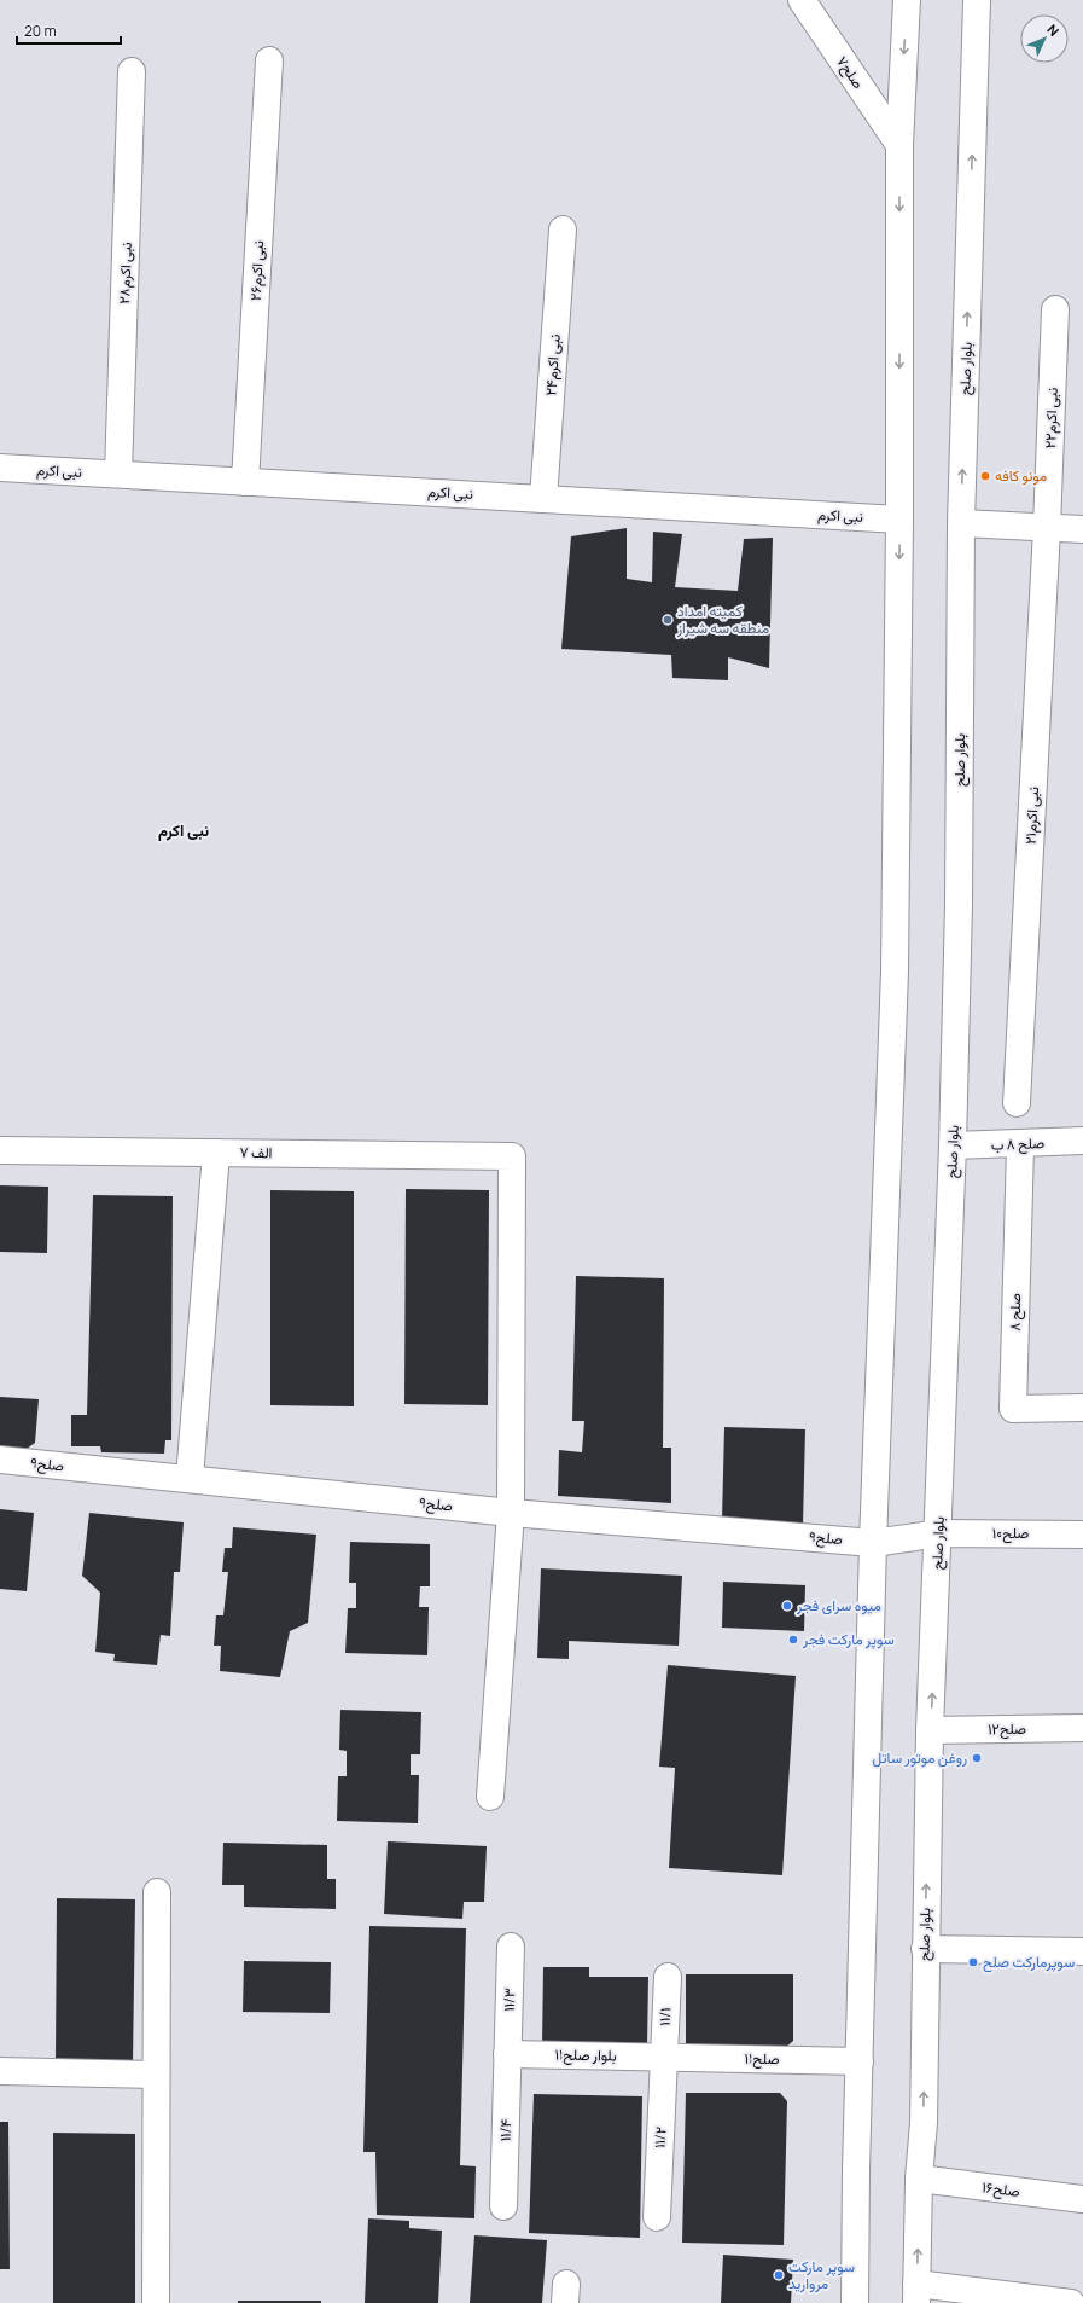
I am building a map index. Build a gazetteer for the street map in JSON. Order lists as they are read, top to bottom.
{
  "streets": {
    "street": [
      "صلح۷",
      "نبی اکرم۲۶",
      "نبی اکرم۲۸",
      "نبی اکرم۲۴",
      "بلوار صلح",
      "نبی اکرم۲۲",
      "نبی اکرم",
      "نبی اکرم۲۱",
      "صلح ۸ ب",
      "۷ الف",
      "۸ صلح",
      "صلح۹",
      "صلح۱۰",
      "صلح۱۲",
      "۱۱/۳",
      "۱۱/۱",
      "بلوار صلح۱۱",
      "صلح۱۱",
      "۱۱/۴",
      "۱۱/۲",
      "صلح۱۶"
    ]
  },
  "crossings": [
    ["نبی اکرم۲۶", "نبی اکرم"],
    ["نبی اکرم۲۸", "نبی اکرم"],
    ["نبی اکرم۲۴", "نبی اکرم"],
    ["بلوار صلح", "صلح ۸ ب"],
    ["بلوار صلح", "صلح۹"],
    ["بلوار صلح", "صلح۱۰"],
    ["بلوار صلح", "صلح۱۲"],
    ["بلوار صلح", "صلح۱۶"],
    ["نبی اکرم۲۲", "نبی اکرم۲۱"],
    ["صلح ۸ ب", "۸ صلح"],
    ["۷ الف", "صلح۹"],
    ["صلح۹", "صلح۱۰"],
    ["۱۱/۳", "بلوار صلح۱۱"],
    ["۱۱/۳", "۱۱/۴"],
    ["۱۱/۱", "بلوار صلح۱۱"],
    ["۱۱/۱", "صلح۱۱"],
    ["۱۱/۱", "۱۱/۲"],
    ["بلوار صلح۱۱", "صلح۱۱"],
    ["بلوار صلح۱۱", "۱۱/۴"],
    ["بلوار صلح۱۱", "۱۱/۲"],
    ["صلح۱۱", "۱۱/۲"]
  ],
  "districts": ["نبی اکرم"],
  "places": [
    "مونو کافه",
    "کمیته امداد منطقه سه شیراز",
    "میوه سرای فجر",
    "سوپر مارکت فجر",
    "روغن موتور ساتل",
    "سوپرمارکت صلح",
    "سوپر مارکت مروارید"
  ],
  "scale_bar": "20 m",
  "north": "top right"
}
